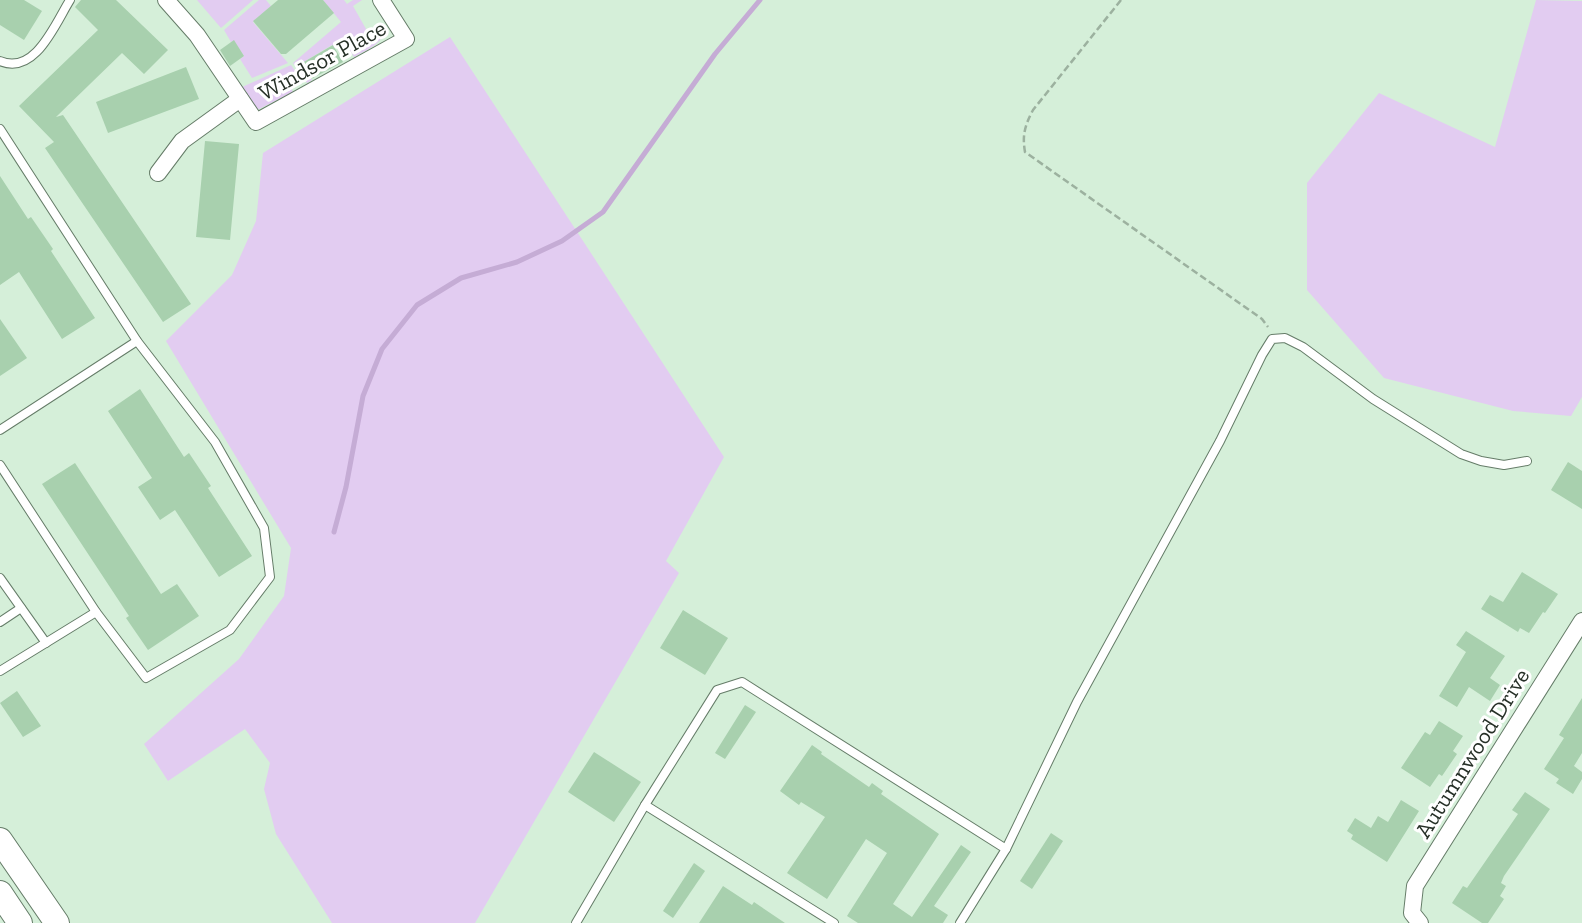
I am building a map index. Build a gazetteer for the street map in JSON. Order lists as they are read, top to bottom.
{
  "streets": {
    "street": ["Windsor Place", "Autumnwood Drive"]
  }
}
